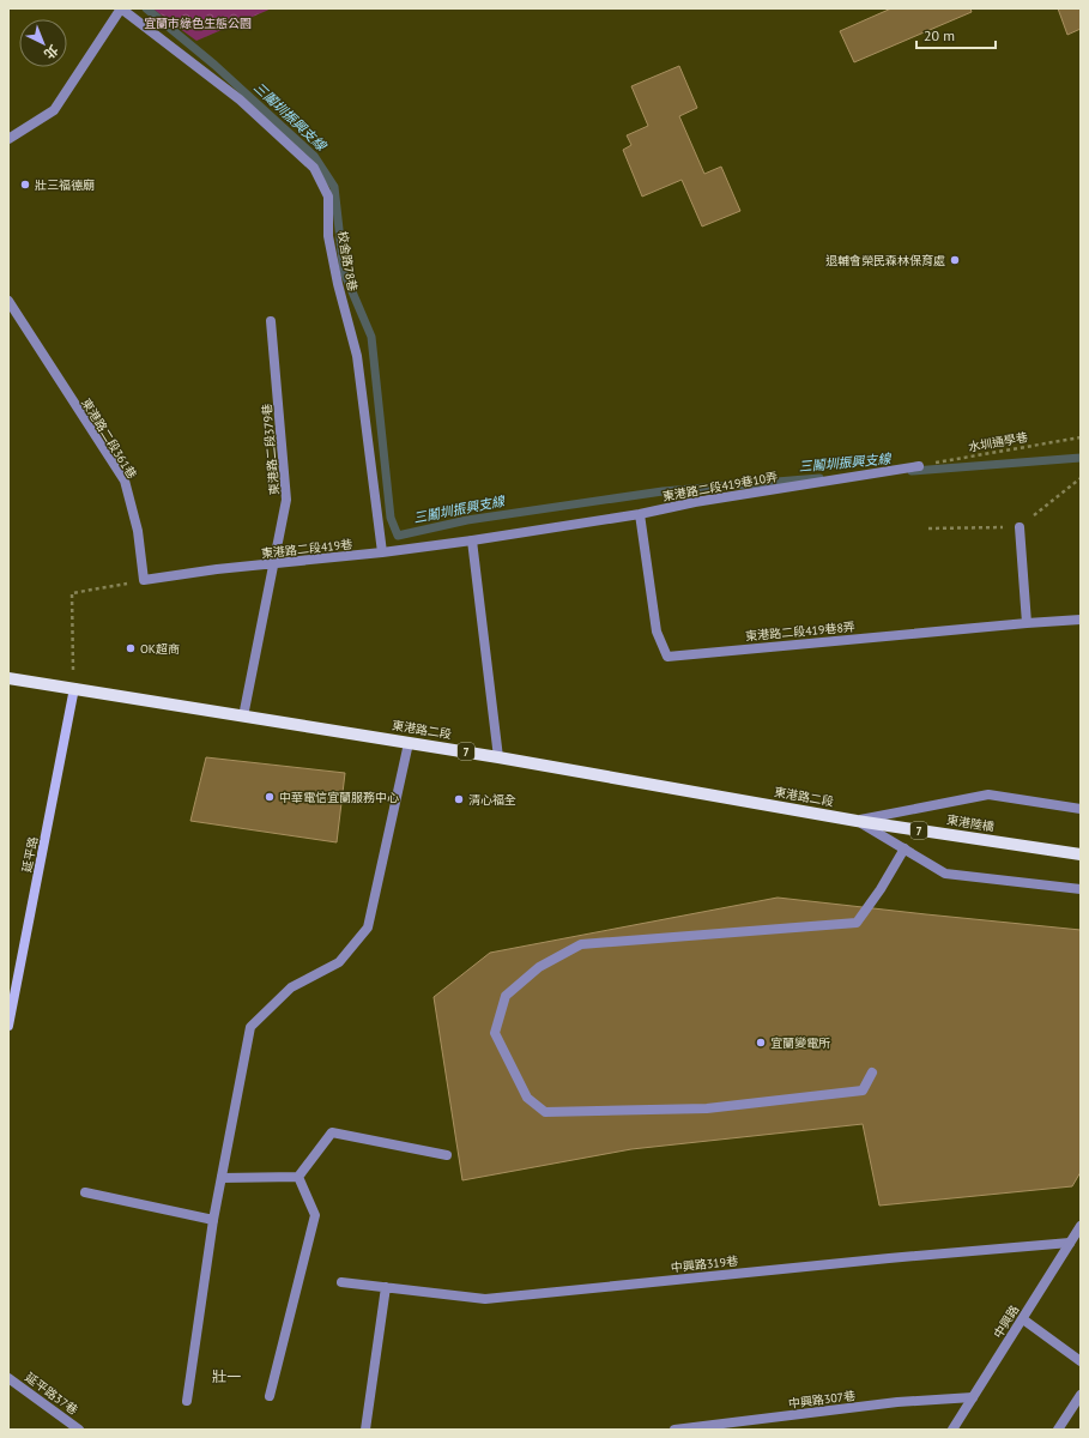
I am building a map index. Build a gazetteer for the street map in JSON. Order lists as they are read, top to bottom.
{
  "streets": {
    "main road": [
      "東港路二段",
      "7",
      "東港陸橋",
      "延平路"
    ],
    "street": [
      "校舍路78巷",
      "東港路二段361巷",
      "東港路二段379巷",
      "東港路二段419巷10弄",
      "東港路二段419巷",
      "東港路二段419巷8弄",
      "中興路319巷",
      "中興路",
      "延平路37巷",
      "中興路307巷"
    ],
    "path": ["水圳通學巷"]
  },
  "crossings": [
    ["校舍路78巷", "東港路二段419巷"],
    ["東港路二段361巷", "東港路二段419巷"],
    ["水圳通學巷", "東港路二段419巷10弄"],
    ["東港路二段379巷", "東港路二段419巷"],
    ["東港路二段379巷", "東港路二段"],
    ["東港路二段419巷10弄", "東港路二段419巷"],
    ["東港路二段419巷10弄", "東港路二段419巷8弄"],
    ["東港路二段419巷", "東港路二段419巷8弄"],
    ["東港路二段", "東港陸橋"],
    ["東港路二段", "延平路"],
    ["中興路319巷", "中興路"],
    ["中興路", "中興路307巷"]
  ],
  "districts": ["壯一"],
  "water": ["三鬮圳振興支線"],
  "parks": ["宜蘭市綠色生態公園"],
  "places": [
    "壯三福德廟",
    "退輔會榮民森林保育處",
    "OK超商",
    "中華電信宜蘭服務中心",
    "清心福全",
    "宜蘭變電所"
  ],
  "scale_bar": "20 m",
  "north": "bottom right"
}
